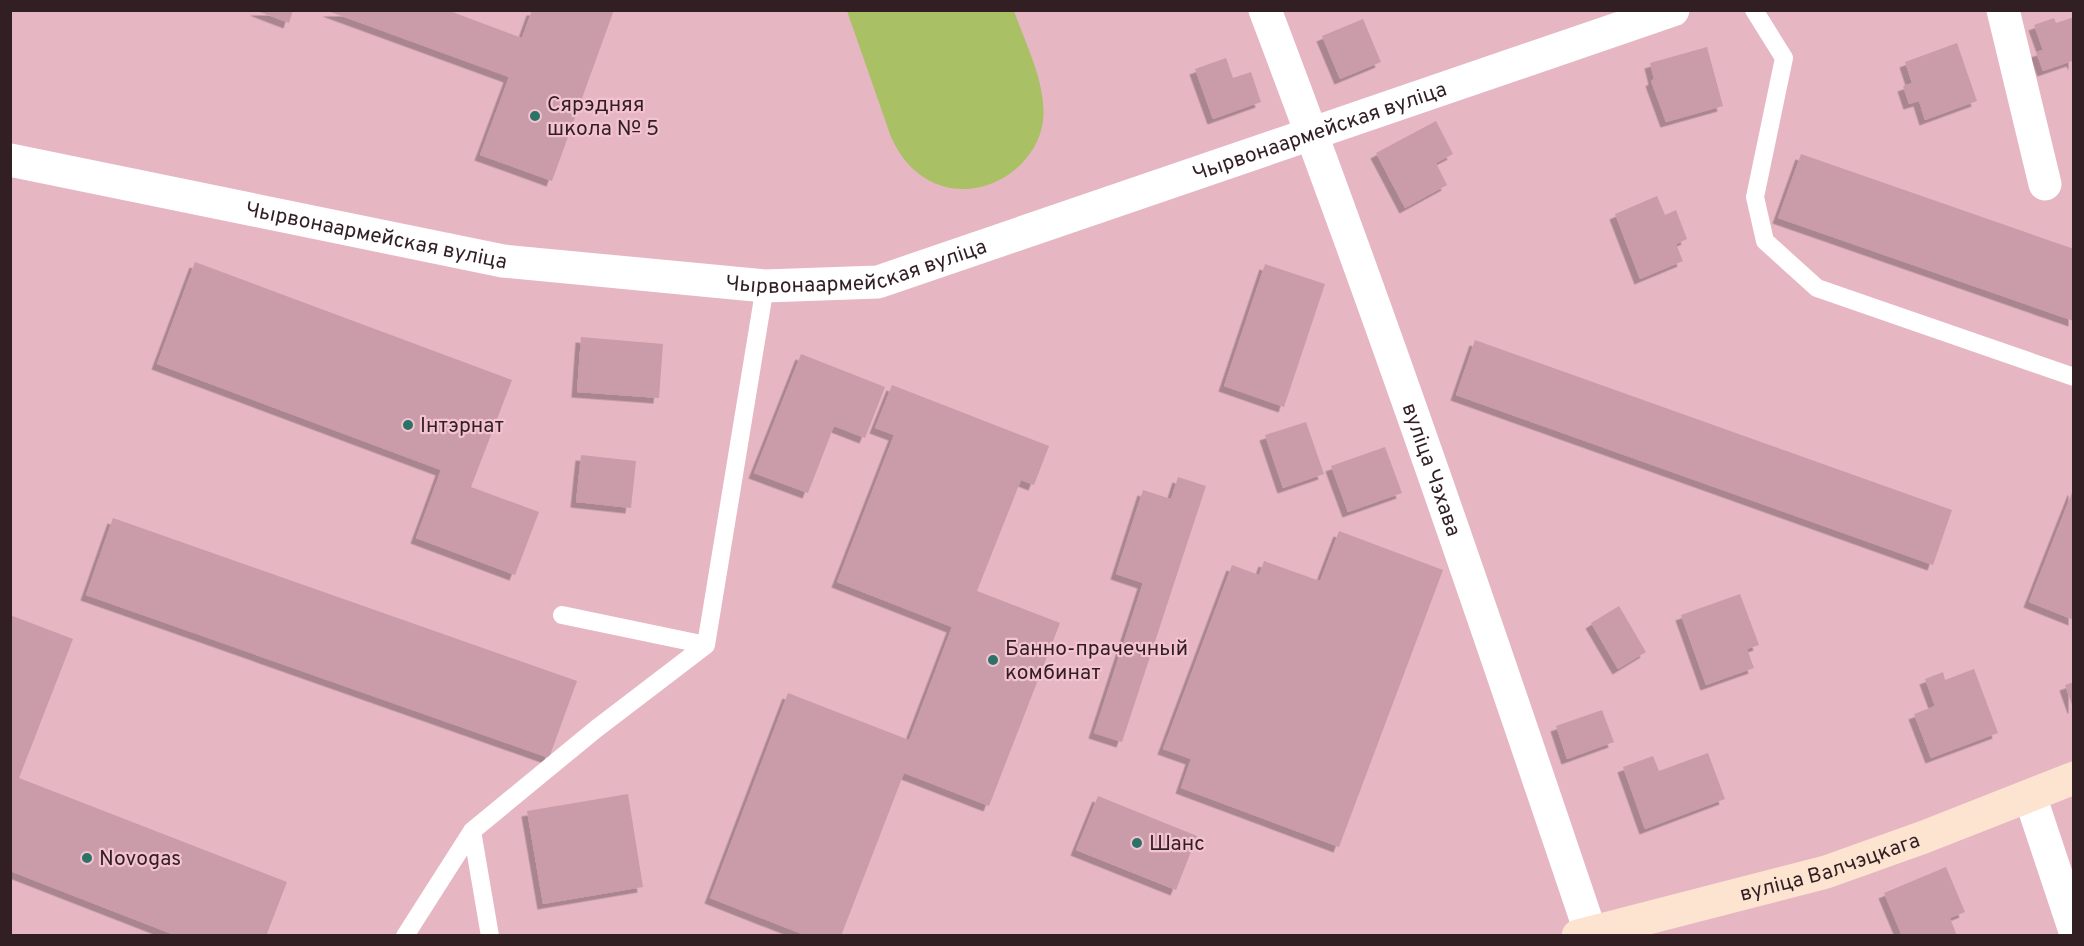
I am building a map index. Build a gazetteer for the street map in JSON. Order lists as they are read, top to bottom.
{
  "streets": {
    "street": ["Чырвонаармейская вуліца", "вуліца Чэхава", "вуліца Валчэцкага"]
  },
  "crossings": [
    ["Чырвонаармейская вуліца", "вуліца Чэхава"],
    ["вуліца Чэхава", "вуліца Валчэцкага"]
  ],
  "places": [
    "Сярэдняя школа № 5",
    "Інтэрнат",
    "Банно-прачечный комбинат",
    "Шанс",
    "Novogas"
  ]
}
